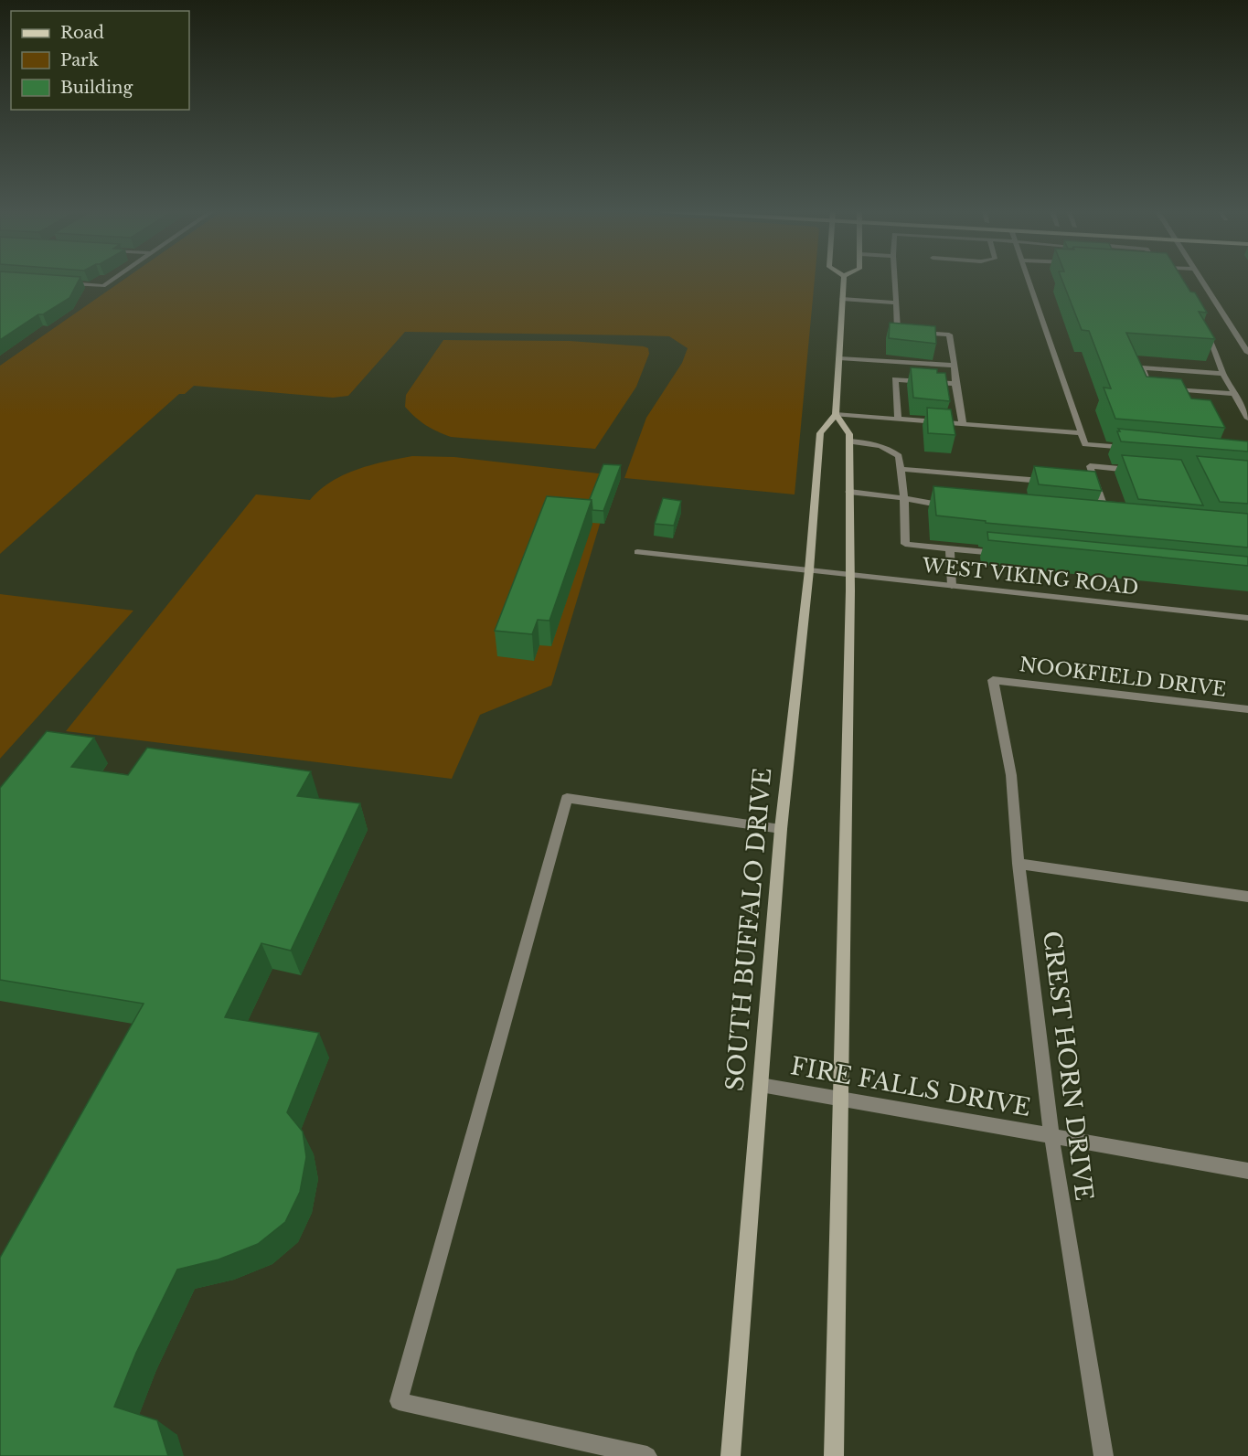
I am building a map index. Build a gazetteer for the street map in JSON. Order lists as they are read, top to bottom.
{
  "streets": {
    "main road": ["SOUTH BUFFALO DRIVE"],
    "street": [
      "WEST VIKING ROAD",
      "NOOKFIELD DRIVE",
      "CREST HORN DRIVE",
      "FIRE FALLS DRIVE"
    ]
  },
  "crossings": [
    ["WEST VIKING ROAD", "SOUTH BUFFALO DRIVE"],
    ["NOOKFIELD DRIVE", "CREST HORN DRIVE"],
    ["SOUTH BUFFALO DRIVE", "FIRE FALLS DRIVE"],
    ["CREST HORN DRIVE", "FIRE FALLS DRIVE"]
  ],
  "legend": ["Road", "Park", "Building"]
}
